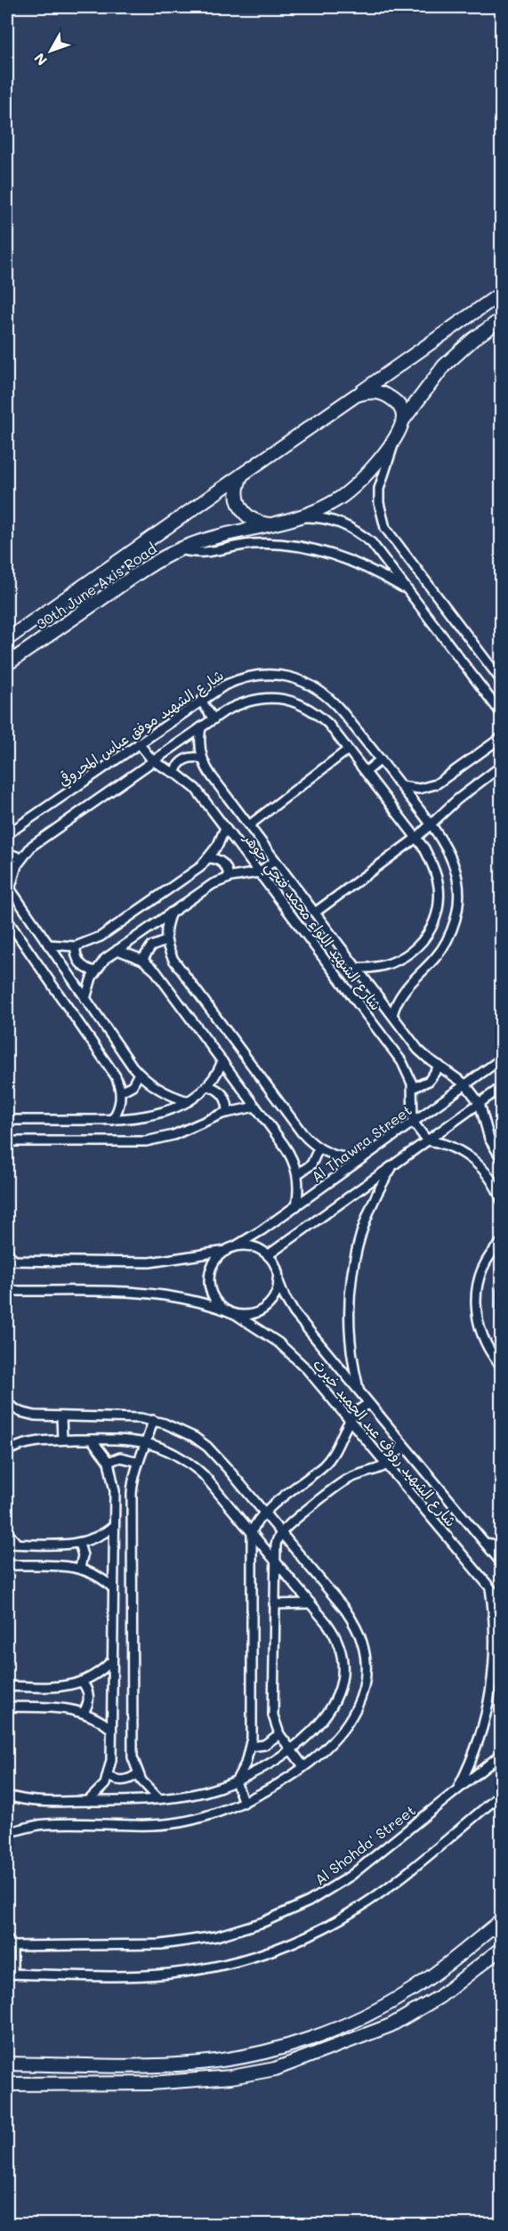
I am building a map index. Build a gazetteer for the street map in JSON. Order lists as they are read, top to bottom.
{
  "streets": {
    "street": [
      "30th June Axis Road",
      "شارع الشهيد موفق عباس المحروقي",
      "شارع الشهيد اللواء محمد فتحي جوهر",
      "Al Thawra Street",
      "شارع الشهيد رؤوف عبد الحميد خيرت",
      "Al Shohda' Street"
    ]
  },
  "crossings": [
    ["شارع الشهيد موفق عباس المحروقي", "شارع الشهيد اللواء محمد فتحي جوهر"],
    ["شارع الشهيد اللواء محمد فتحي جوهر", "Al Thawra Street"],
    ["Al Thawra Street", "شارع الشهيد رؤوف عبد الحميد خيرت"]
  ],
  "north": "bottom left"
}
